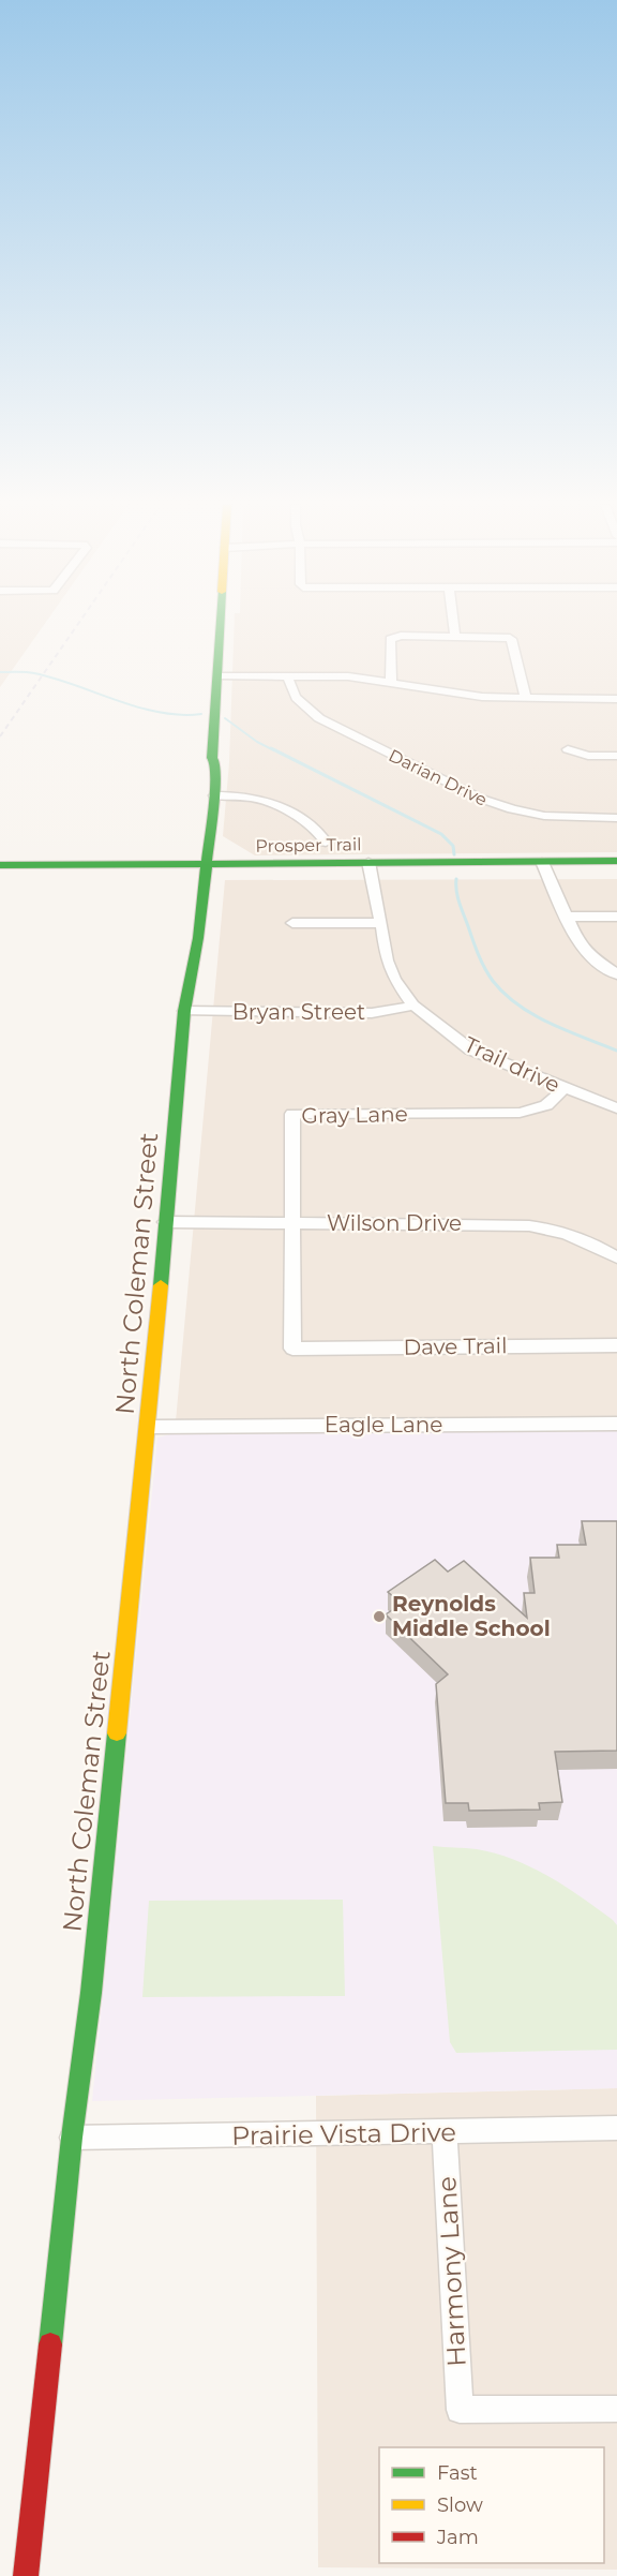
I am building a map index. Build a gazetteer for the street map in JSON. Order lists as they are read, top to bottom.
{
  "streets": {
    "street": [
      "Darian Drive",
      "Prosper Trail",
      "Bryan Street",
      "Trail drive",
      "Gray Lane",
      "Wilson Drive",
      "North Coleman Street",
      "Dave Trail",
      "Eagle Lane",
      "Prairie Vista Drive",
      "Harmony Lane"
    ]
  },
  "crossings": [
    ["Prosper Trail", "Trail drive"],
    ["Prosper Trail", "North Coleman Street"],
    ["Bryan Street", "Trail drive"],
    ["Bryan Street", "North Coleman Street"],
    ["Trail drive", "Gray Lane"],
    ["Gray Lane", "Wilson Drive"],
    ["Gray Lane", "Dave Trail"],
    ["Wilson Drive", "North Coleman Street"],
    ["North Coleman Street", "Eagle Lane"],
    ["North Coleman Street", "Prairie Vista Drive"],
    ["Prairie Vista Drive", "Harmony Lane"]
  ],
  "places": ["Reynolds Middle School"],
  "legend": ["Fast", "Slow", "Jam"]
}
